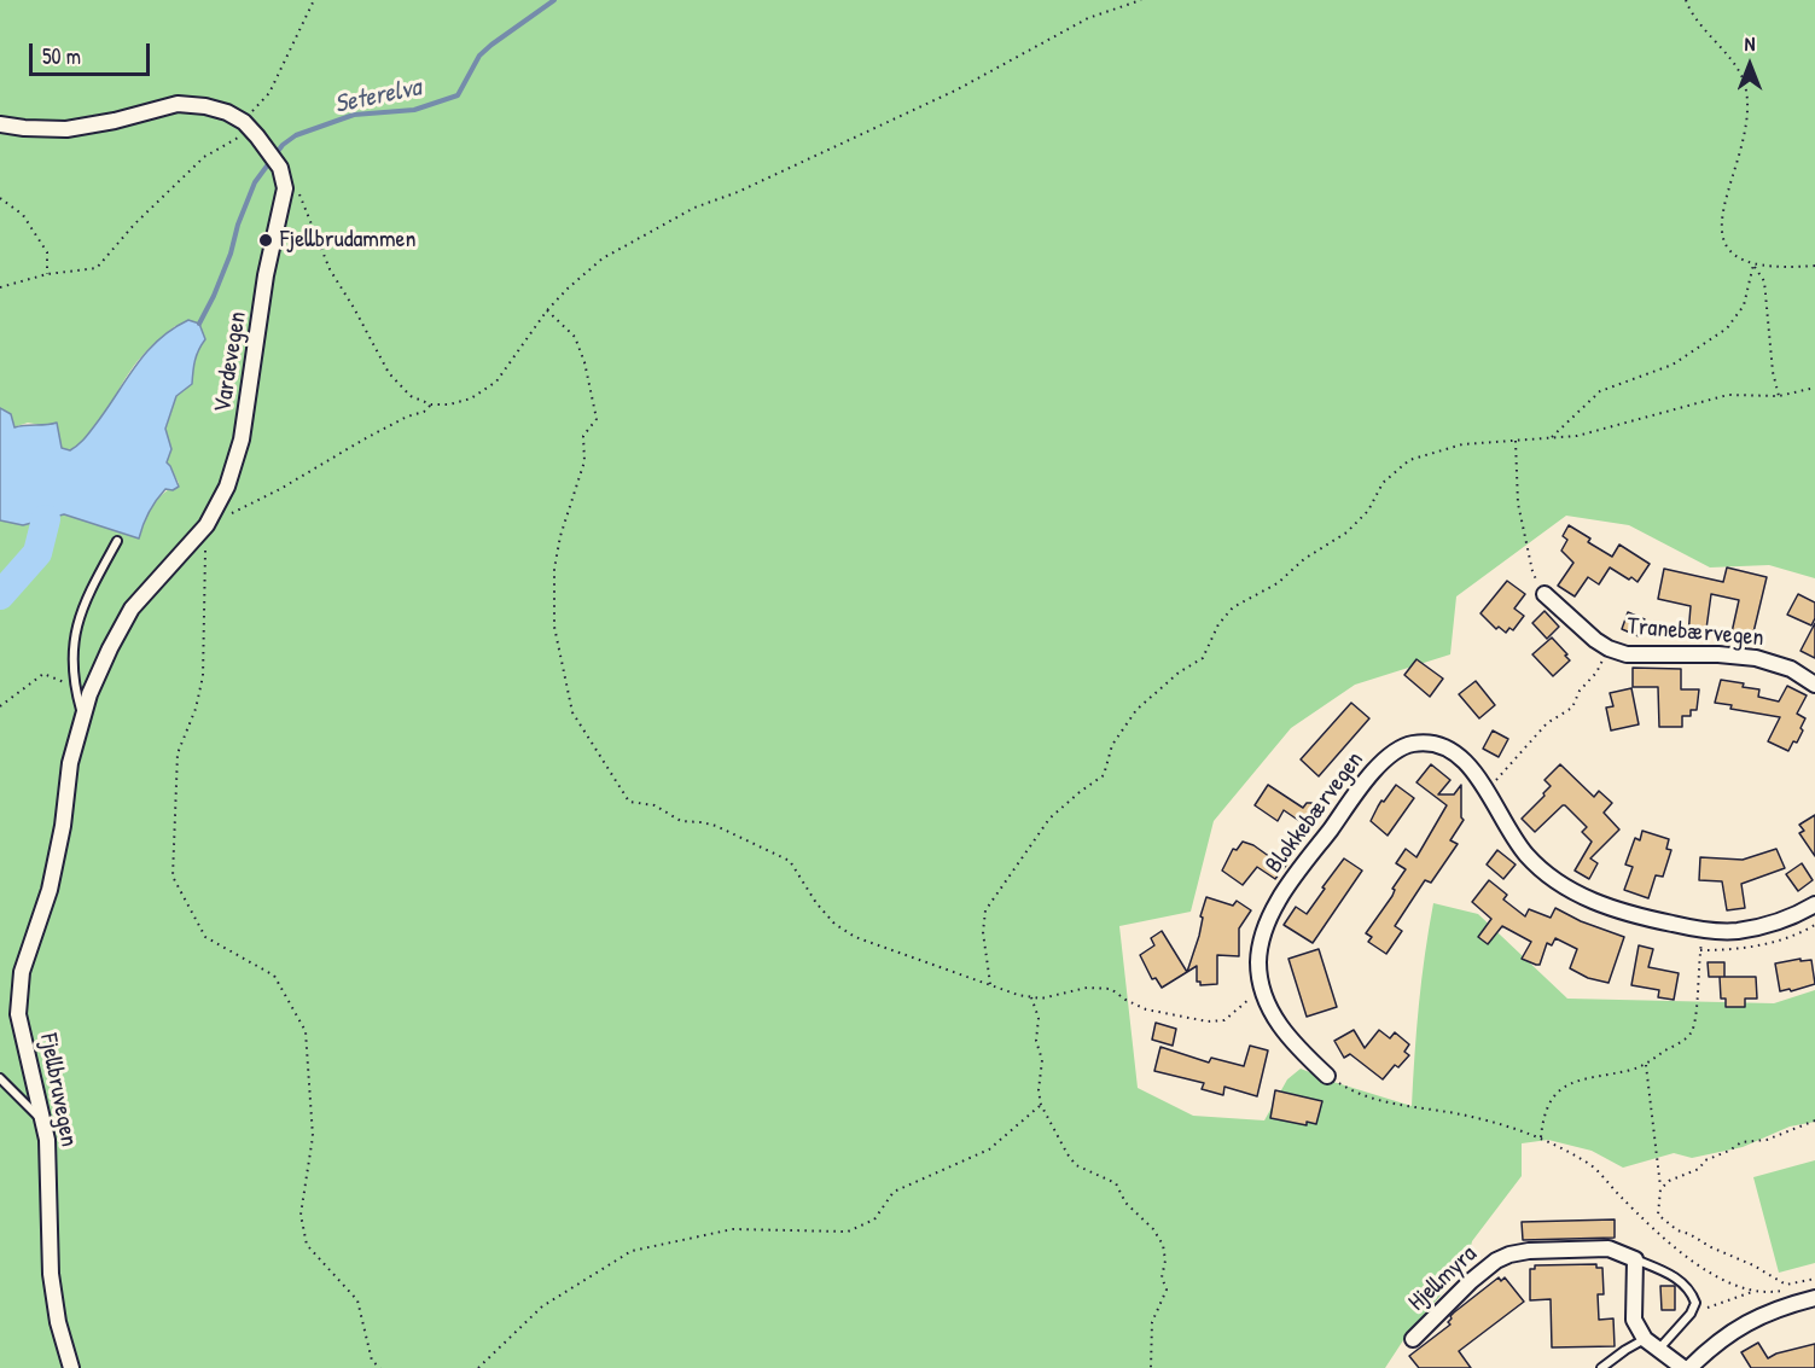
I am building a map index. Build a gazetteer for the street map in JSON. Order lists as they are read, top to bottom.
{
  "streets": {
    "street": [
      "Vardevegen",
      "Tranebærvegen",
      "Blokkebærvegen",
      "Fjellbruvegen",
      "Hjellmyra"
    ]
  },
  "crossings": [
    ["Vardevegen", "Fjellbruvegen"]
  ],
  "water": ["Seterelva"],
  "places": ["Fjellbrudammen"],
  "scale_bar": "50 m",
  "north": "top"
}
